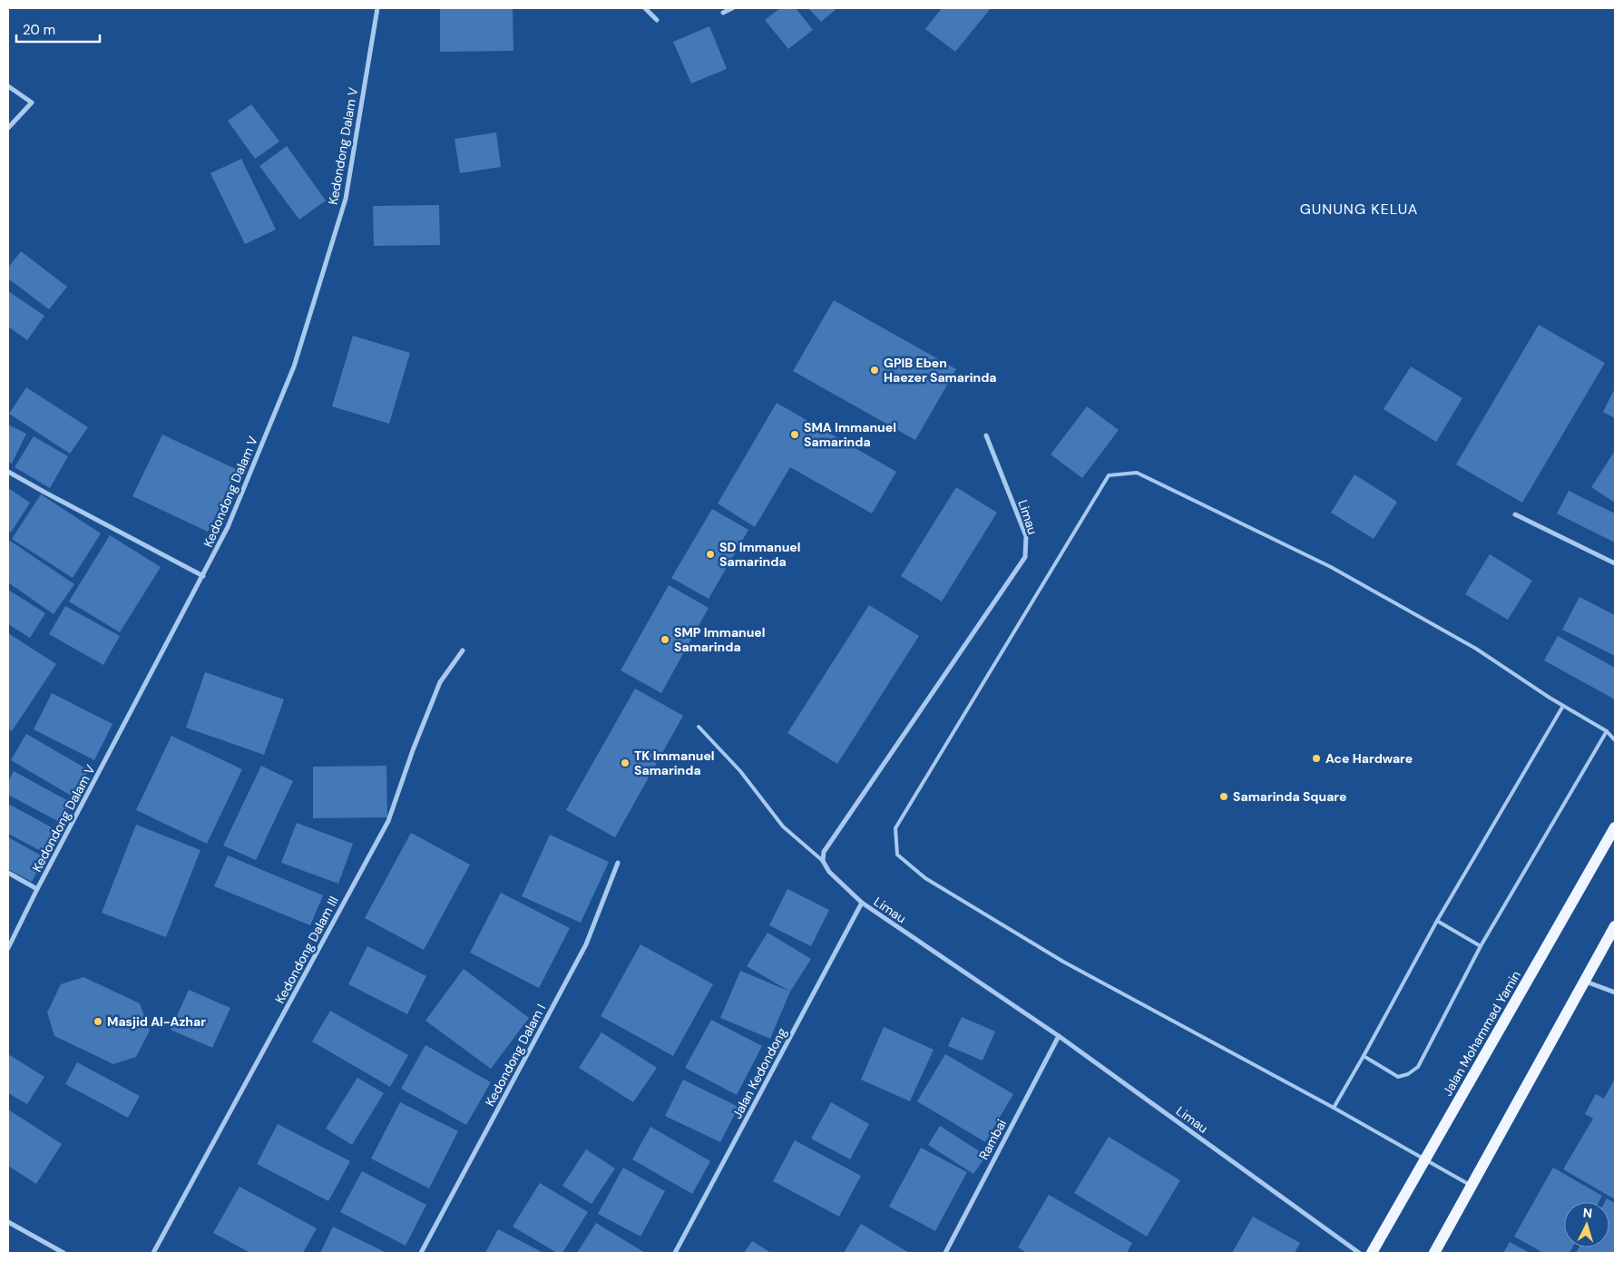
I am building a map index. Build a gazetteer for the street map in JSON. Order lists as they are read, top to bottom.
{
  "streets": {
    "main road": ["Jalan Mohammad Yamin"],
    "street": [
      "Kedondong Dalam V",
      "Limau",
      "Kedondong Dalam III",
      "Kedondong Dalam I",
      "Jalan Kedondong",
      "Rambai"
    ]
  },
  "crossings": [
    ["Limau", "Jalan Kedondong"],
    ["Limau", "Rambai"]
  ],
  "districts": ["GUNUNG KELUA"],
  "places": [
    "GPIB Eben Haezer Samarinda",
    "SMA Immanuel Samarinda",
    "SD Immanuel Samarinda",
    "SMP Immanuel Samarinda",
    "Ace Hardware",
    "TK Immanuel Samarinda",
    "Samarinda Square",
    "Masjid Al-Azhar"
  ],
  "scale_bar": "20 m",
  "north": "top"
}
